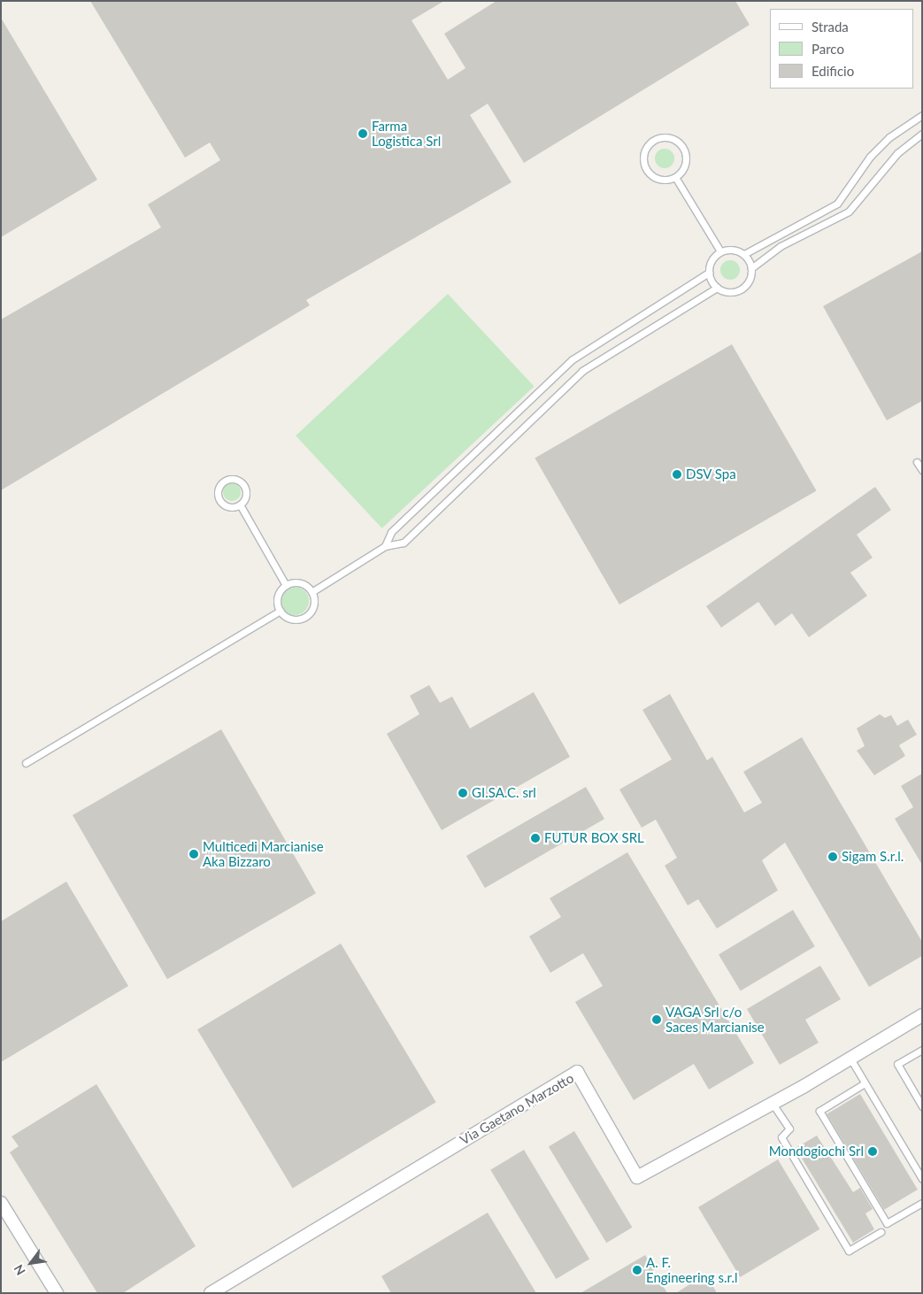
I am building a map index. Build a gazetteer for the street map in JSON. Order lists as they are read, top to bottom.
{
  "streets": {
    "street": ["Via Gaetano Marzotto"]
  },
  "places": [
    "Farma Logistica Srl",
    "DSV Spa",
    "GI.SA.C. srl",
    "FUTUR BOX SRL",
    "Multicedi Marcianise Aka Bizzaro",
    "Sigam S.r.l.",
    "VAGA Srl c/o Saces Marcianise",
    "Mondogiochi Srl",
    "A. F. Engineering s.r.l"
  ],
  "legend": ["Strada", "Parco", "Edificio"],
  "north": "bottom left"
}
